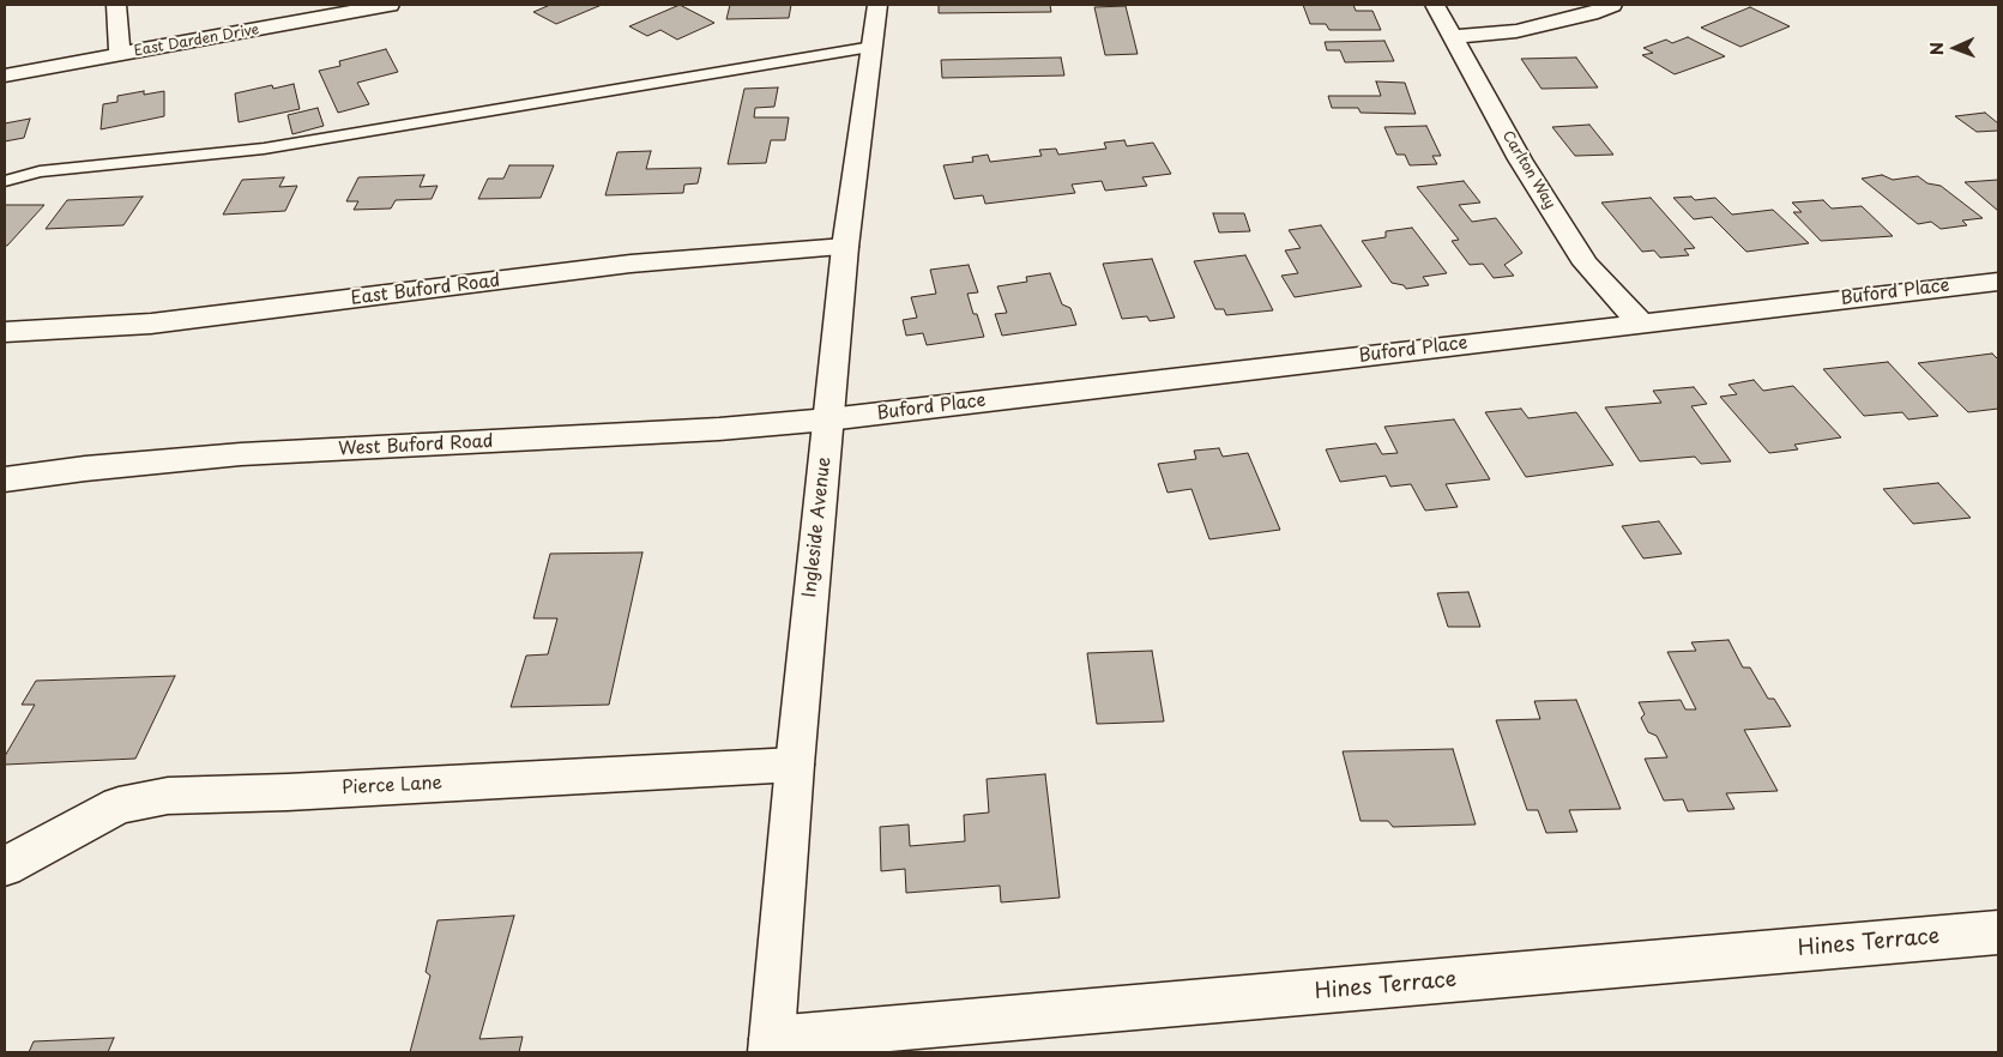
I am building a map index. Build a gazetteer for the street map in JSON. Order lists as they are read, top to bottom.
{
  "streets": {
    "street": [
      "East Darden Drive",
      "Carlton Way",
      "East Buford Road",
      "Buford Place",
      "West Buford Road",
      "Ingleside Avenue",
      "Pierce Lane",
      "Hines Terrace"
    ]
  },
  "crossings": [
    ["Carlton Way", "Buford Place"],
    ["East Buford Road", "Ingleside Avenue"],
    ["Buford Place", "West Buford Road"],
    ["Buford Place", "Ingleside Avenue"],
    ["West Buford Road", "Ingleside Avenue"],
    ["Ingleside Avenue", "Pierce Lane"],
    ["Ingleside Avenue", "Hines Terrace"]
  ],
  "north": "left"
}
